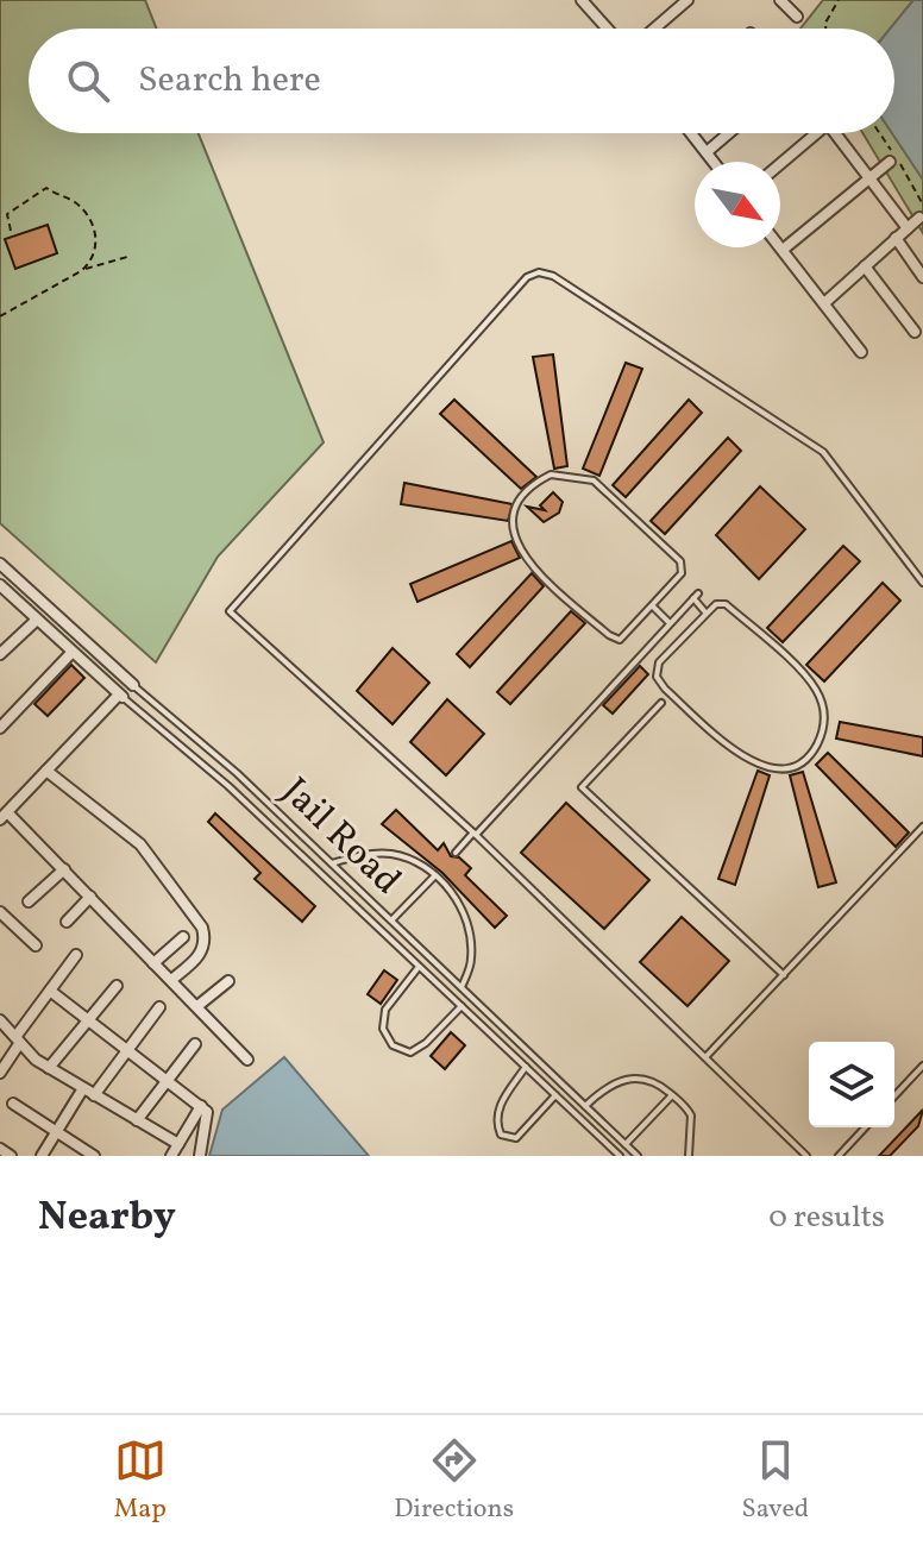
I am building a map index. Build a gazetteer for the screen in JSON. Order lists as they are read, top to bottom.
{
  "streets": {
    "street": ["Jail Road"]
  },
  "north": "bottom right",
  "page": {
    "search": "Search here",
    "heading": ["Nearby", "0 results"],
    "nav": ["Map", "Directions", "Saved"]
  }
}
